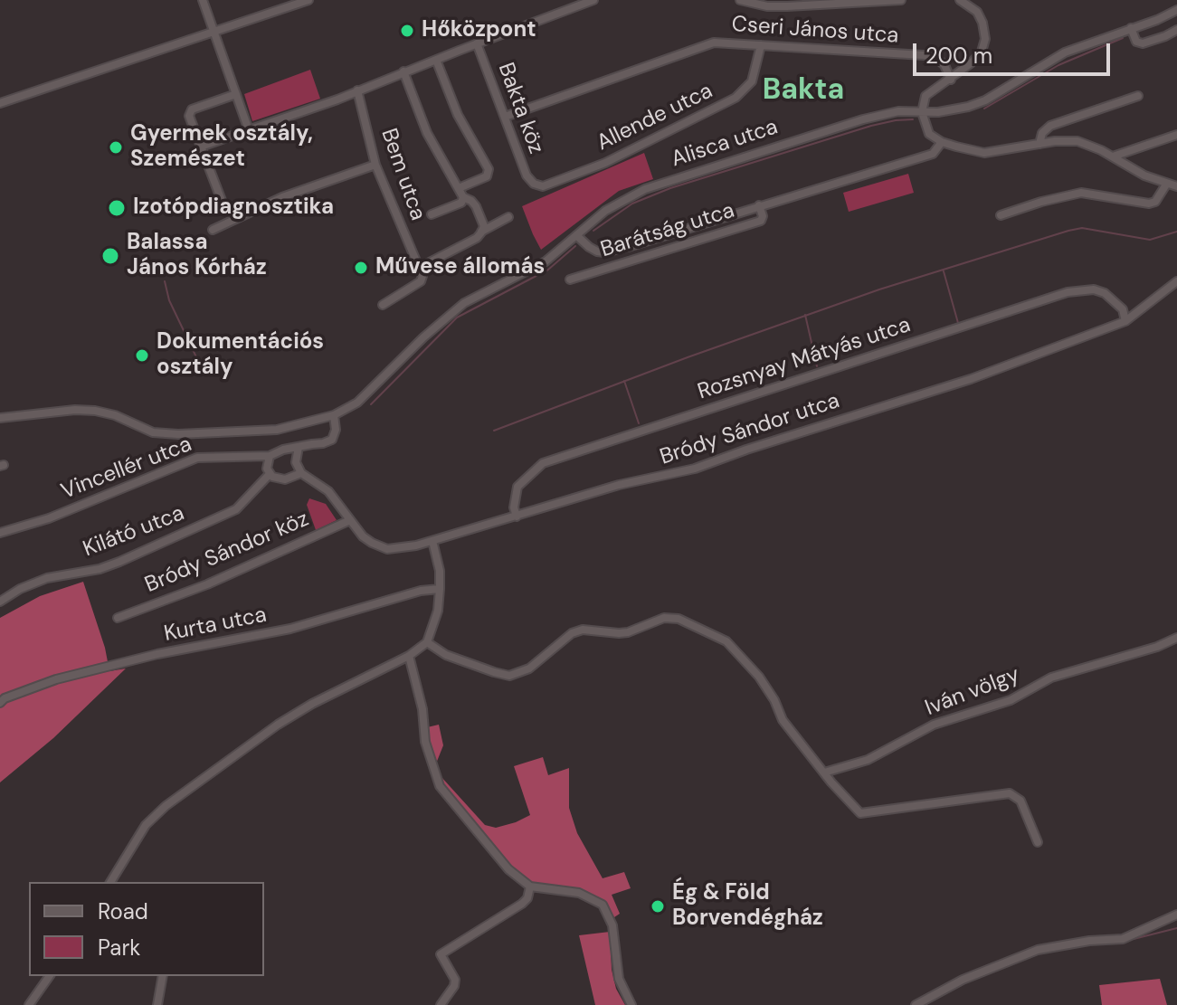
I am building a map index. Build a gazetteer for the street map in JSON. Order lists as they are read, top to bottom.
{
  "streets": {
    "street": [
      "Cseri János utca",
      "Bakta köz",
      "Allende utca",
      "Alisca utca",
      "Bem utca",
      "Barátság utca",
      "Rozsnyay Mátyás utca",
      "Bródy Sándor utca",
      "Vincellér utca",
      "Kilátó utca",
      "Bródy Sándor köz",
      "Kurta utca",
      "Iván völgy"
    ]
  },
  "crossings": [
    ["Cseri János utca", "Bakta köz"],
    ["Cseri János utca", "Allende utca"],
    ["Bakta köz", "Allende utca"],
    ["Alisca utca", "Barátság utca"],
    ["Alisca utca", "Vincellér utca"],
    ["Rozsnyay Mátyás utca", "Bródy Sándor utca"],
    ["Bródy Sándor utca", "Bródy Sándor köz"]
  ],
  "districts": ["Bakta"],
  "places": [
    "Hőközpont",
    "Gyermek osztály, Szemészet",
    "Izotópdiagnosztika",
    "Balassa János Kórház",
    "Művese állomás",
    "Dokumentációs osztály",
    "Ég & Föld Borvendégház"
  ],
  "legend": ["Road", "Park"],
  "scale_bar": "200 m"
}
